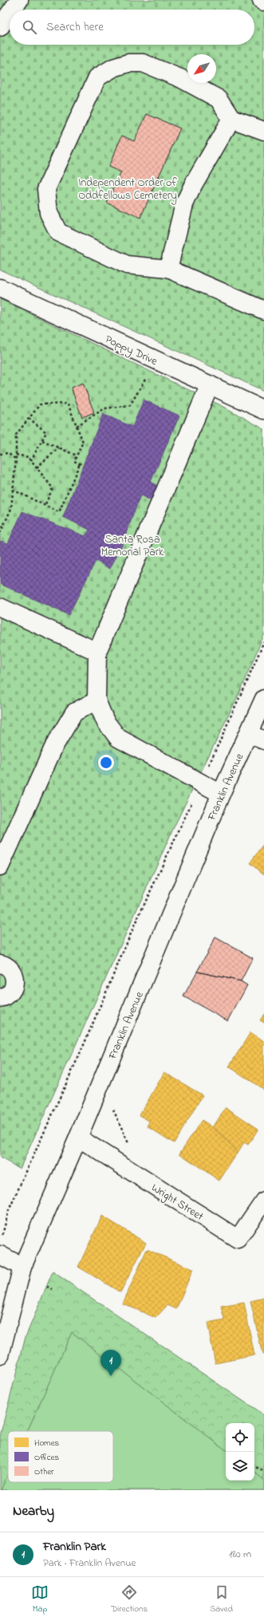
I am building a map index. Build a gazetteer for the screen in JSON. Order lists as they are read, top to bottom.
{
  "streets": {
    "main road": ["Poppy Drive", "Franklin Avenue", "Wright Street"]
  },
  "crossings": [
    ["Franklin Avenue", "Wright Street"]
  ],
  "parks": ["Independent Order of Oddfellows Cemetery", "Santa Rosa Memorial Park"],
  "legend": ["Homes", "Offices", "Other"],
  "north": "bottom left",
  "page": {
    "search": "Search here",
    "pins": "1",
    "heading": "Nearby",
    "list": [
      {
        "mark": "1",
        "name": "Franklin Park",
        "note": "Park · Franklin Avenue",
        "value": "180 m"
      }
    ],
    "nav": ["Map", "Directions", "Saved"]
  }
}
